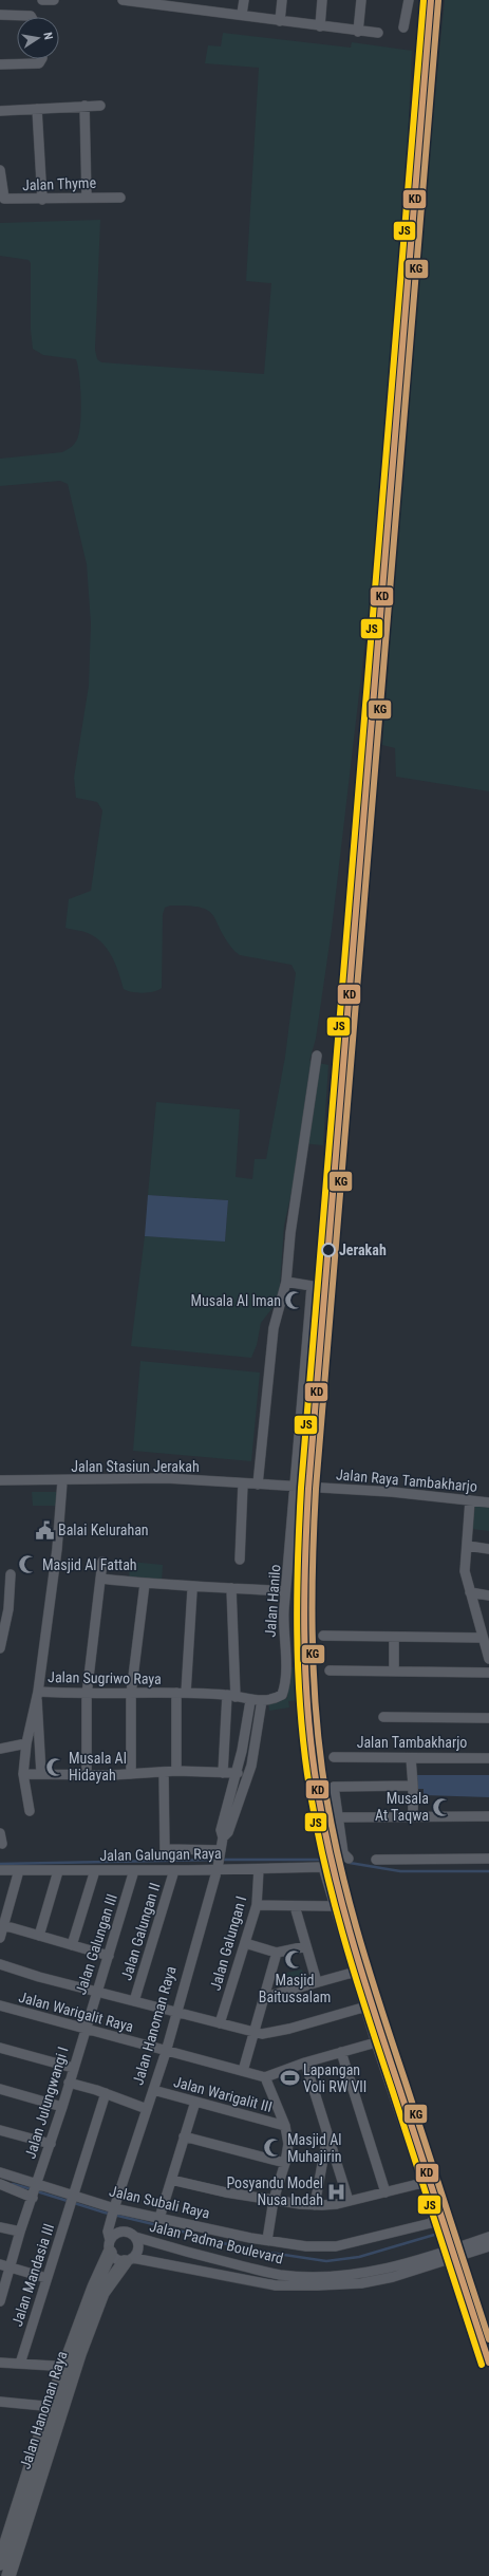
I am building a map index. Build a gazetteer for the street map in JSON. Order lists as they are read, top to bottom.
{
  "streets": {
    "street": [
      "Jalan Thyme",
      "Jalan Stasiun Jerakah",
      "Jalan Raya Tambakharjo",
      "Jalan Hanilo",
      "Jalan Sugriwo Raya",
      "Jalan Tambakharjo",
      "Jalan Galungan Raya",
      "Jalan Galungan II",
      "Jalan Galungan I",
      "Jalan Galungan III",
      "Jalan Warigalit Raya",
      "Jalan Hanoman Raya",
      "Jalan Warigalit III",
      "Jalan Julungwangi I",
      "Jalan Subali Raya",
      "Jalan Padma Boulevard",
      "Jalan Mandasia III"
    ]
  },
  "crossings": [
    ["Jalan Stasiun Jerakah", "Jalan Raya Tambakharjo"],
    ["Jalan Stasiun Jerakah", "Jalan Hanilo"],
    ["Jalan Raya Tambakharjo", "Jalan Hanilo"],
    ["Jalan Hanilo", "Jalan Sugriwo Raya"],
    ["Jalan Galungan Raya", "Jalan Galungan II"],
    ["Jalan Galungan Raya", "Jalan Galungan I"],
    ["Jalan Galungan Raya", "Jalan Galungan III"],
    ["Jalan Galungan Raya", "Jalan Hanoman Raya"],
    ["Jalan Galungan II", "Jalan Galungan I"],
    ["Jalan Galungan II", "Jalan Galungan III"],
    ["Jalan Galungan II", "Jalan Hanoman Raya"],
    ["Jalan Galungan III", "Jalan Warigalit Raya"],
    ["Jalan Galungan III", "Jalan Julungwangi I"],
    ["Jalan Warigalit Raya", "Jalan Hanoman Raya"],
    ["Jalan Warigalit Raya", "Jalan Julungwangi I"],
    ["Jalan Hanoman Raya", "Jalan Warigalit III"],
    ["Jalan Hanoman Raya", "Jalan Subali Raya"],
    ["Jalan Hanoman Raya", "Jalan Padma Boulevard"],
    ["Jalan Julungwangi I", "Jalan Subali Raya"],
    ["Jalan Subali Raya", "Jalan Mandasia III"]
  ],
  "places": {
    "other": ["Jerakah"],
    "mosque": [
      "Musala Al Iman",
      "Masjid Al Fattah",
      "Musala Al Hidayah",
      "Musala At Taqwa",
      "Masjid Baitussalam",
      "Masjid Al Muhajirin"
    ],
    "public building": ["Balai Kelurahan"],
    "sports": ["Lapangan Voli RW VII"],
    "hospital": ["Posyandu Model Nusa Indah"]
  },
  "lines": ["transit line KD", "transit line JS", "transit line KG"],
  "north": "right"
}
